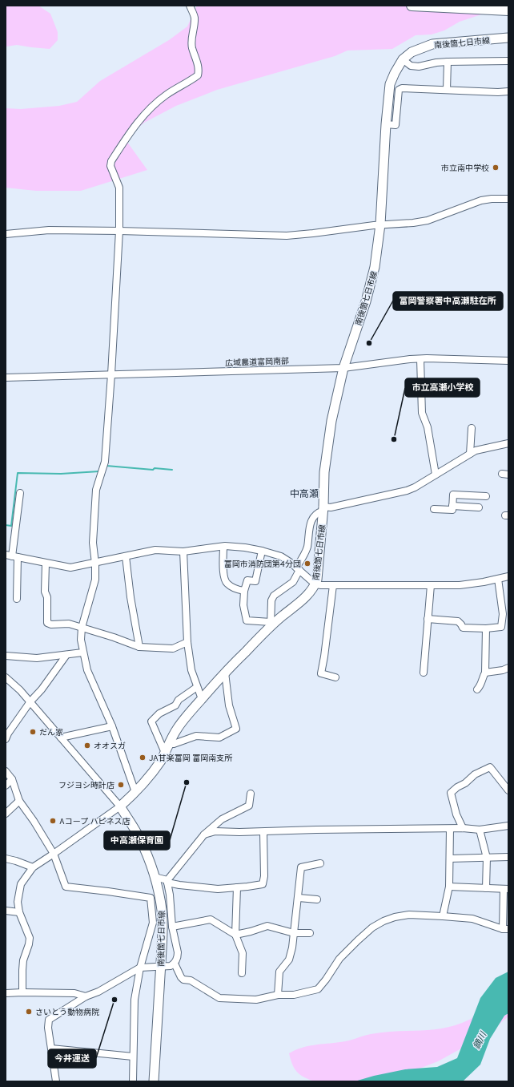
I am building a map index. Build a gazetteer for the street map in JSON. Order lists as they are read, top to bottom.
{
  "streets": {
    "main road": ["南後箇七日市線"],
    "street": ["広域農道富岡南部"]
  },
  "crossings": [
    ["南後箇七日市線", "広域農道富岡南部"]
  ],
  "districts": ["中高瀬"],
  "water": ["鏑川"],
  "places": [
    "市立南中学校",
    "富岡警察署中高瀬駐在所",
    "市立高瀬小学校",
    "富岡市消防団第4分団",
    "だん家",
    "オオスガ",
    "JA甘楽富岡 富岡南支所",
    "中高瀬保育園",
    "フジヨシ時計店",
    "Aコープ ハピネス店",
    "今井運送",
    "さいとう動物病院"
  ]
}
